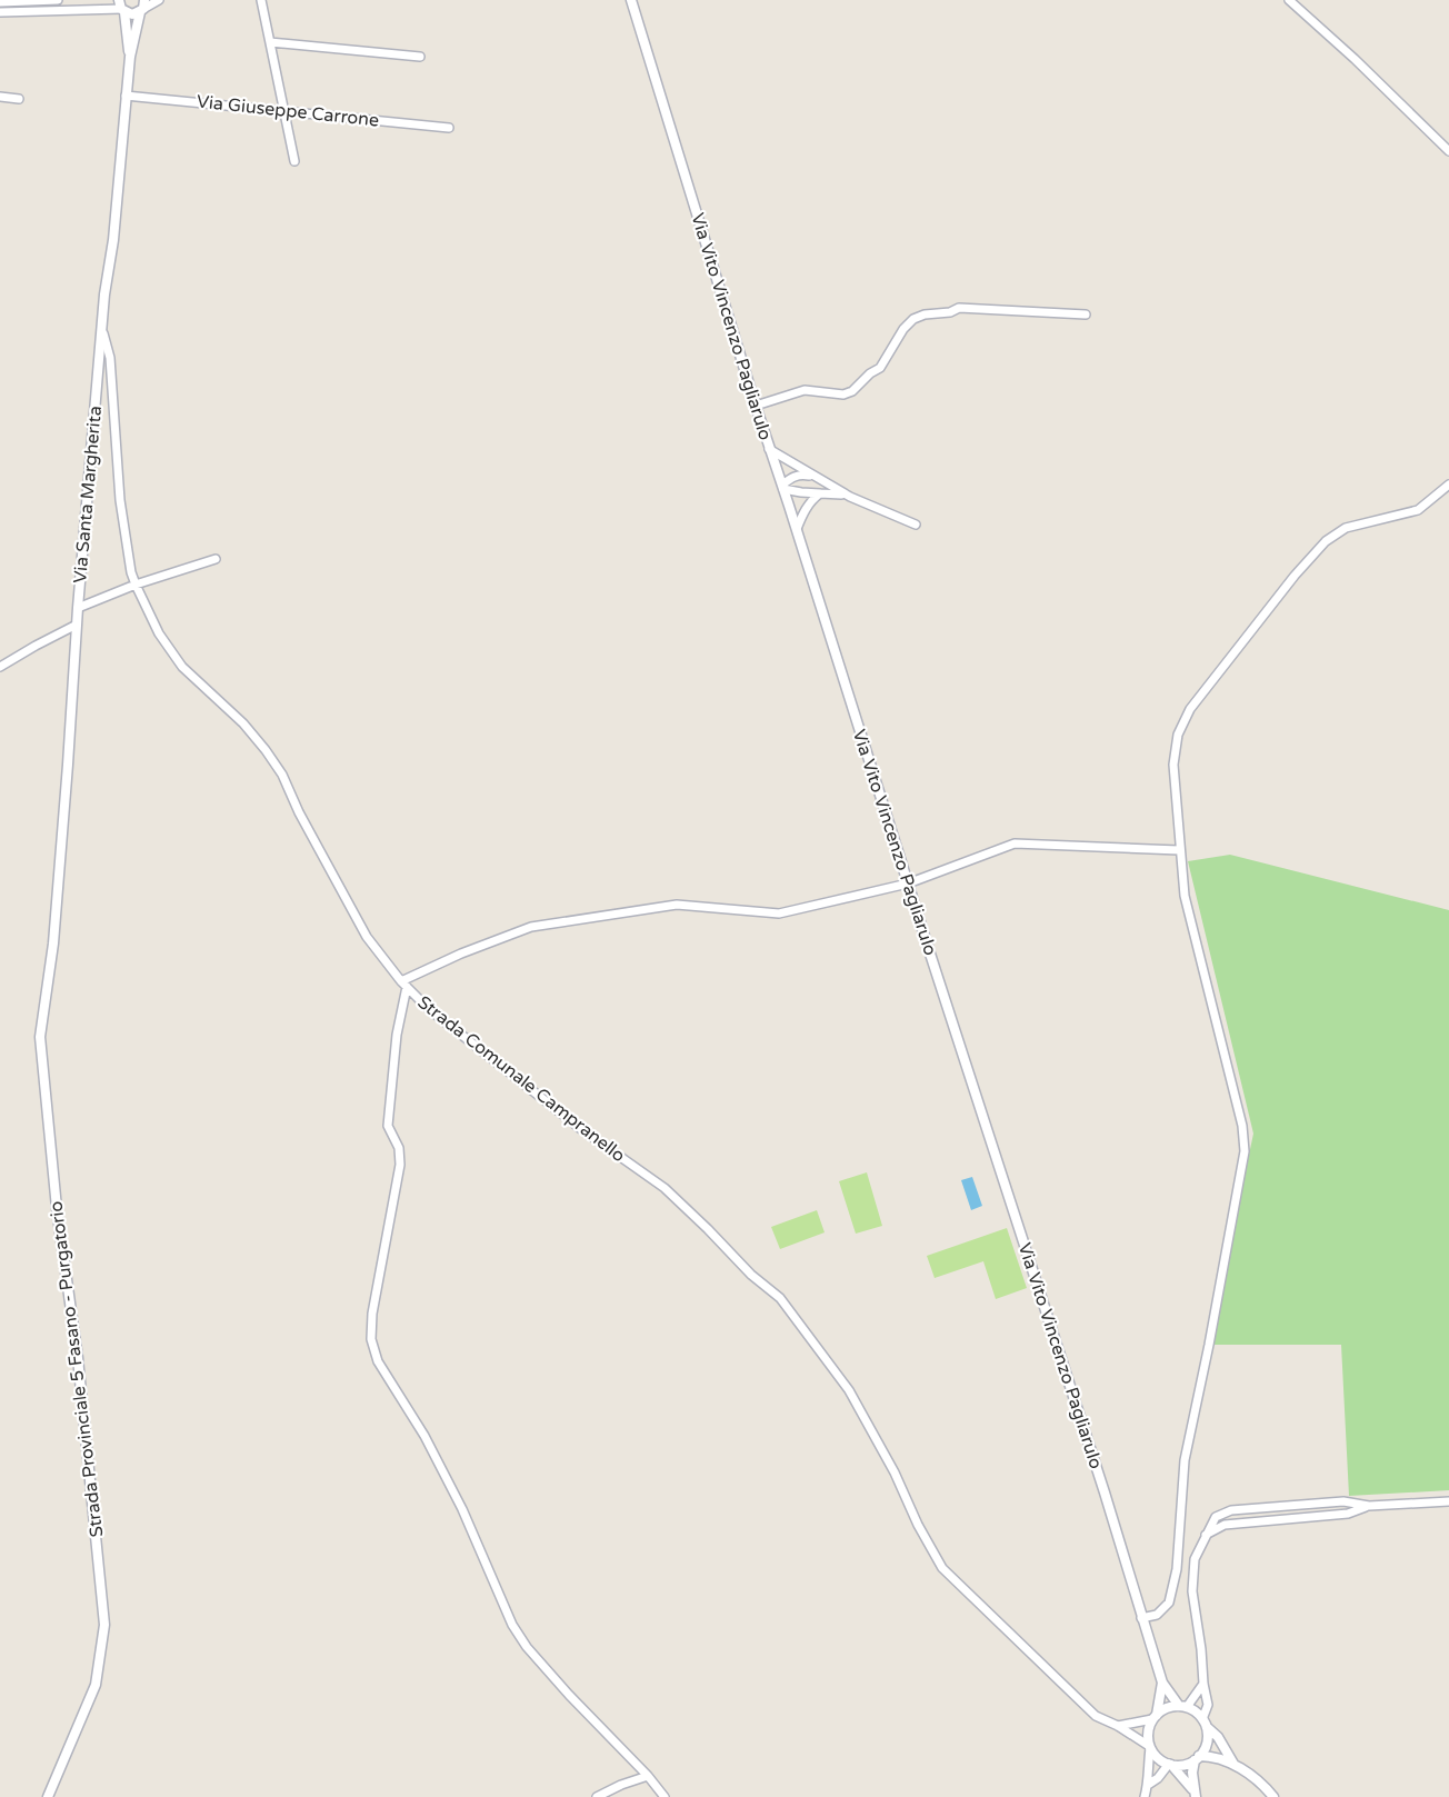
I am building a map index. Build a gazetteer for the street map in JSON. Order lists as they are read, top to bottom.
{
  "streets": {
    "street": [
      "Via Giuseppe Carrone",
      "Via Vito Vincenzo Pagliarulo",
      "Via Santa Margherita",
      "Strada Comunale Campranello",
      "Strada Provinciale 5 Fasano - Purgatorio"
    ]
  },
  "crossings": [
    ["Via Giuseppe Carrone", "Via Santa Margherita"],
    ["Via Vito Vincenzo Pagliarulo", "Strada Comunale Campranello"],
    ["Via Santa Margherita", "Strada Comunale Campranello"],
    ["Via Santa Margherita", "Strada Provinciale 5 Fasano - Purgatorio"]
  ]
}
